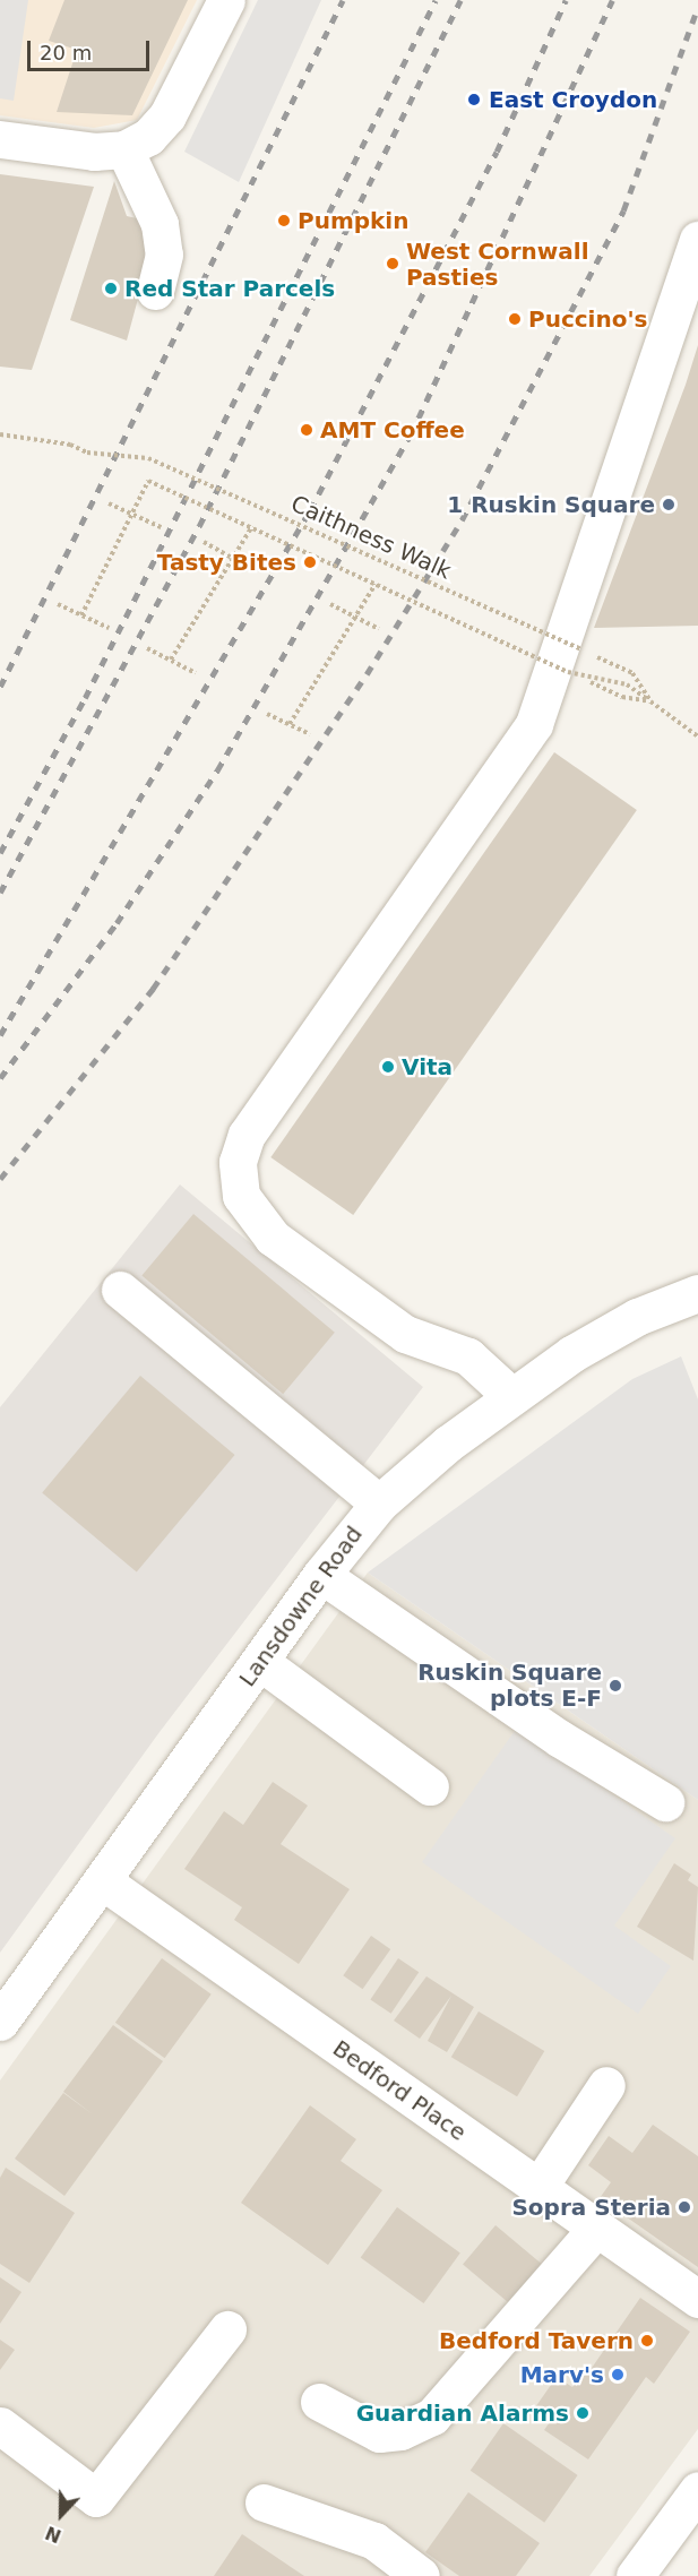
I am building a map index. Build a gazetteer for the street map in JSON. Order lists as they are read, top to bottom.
{
  "streets": {
    "street": ["Lansdowne Road", "Bedford Place"],
    "path": ["Caithness Walk"]
  },
  "crossings": [
    ["Lansdowne Road", "Bedford Place"]
  ],
  "places": [
    "East Croydon",
    "Pumpkin",
    "West Cornwall Pasties",
    "Red Star Parcels",
    "Puccino's",
    "AMT Coffee",
    "1 Ruskin Square",
    "Tasty Bites",
    "Vita",
    "Ruskin Square plots E-F",
    "Sopra Steria",
    "Bedford Tavern",
    "Marv's",
    "Guardian Alarms"
  ],
  "scale_bar": "20 m",
  "north": "bottom"
}
